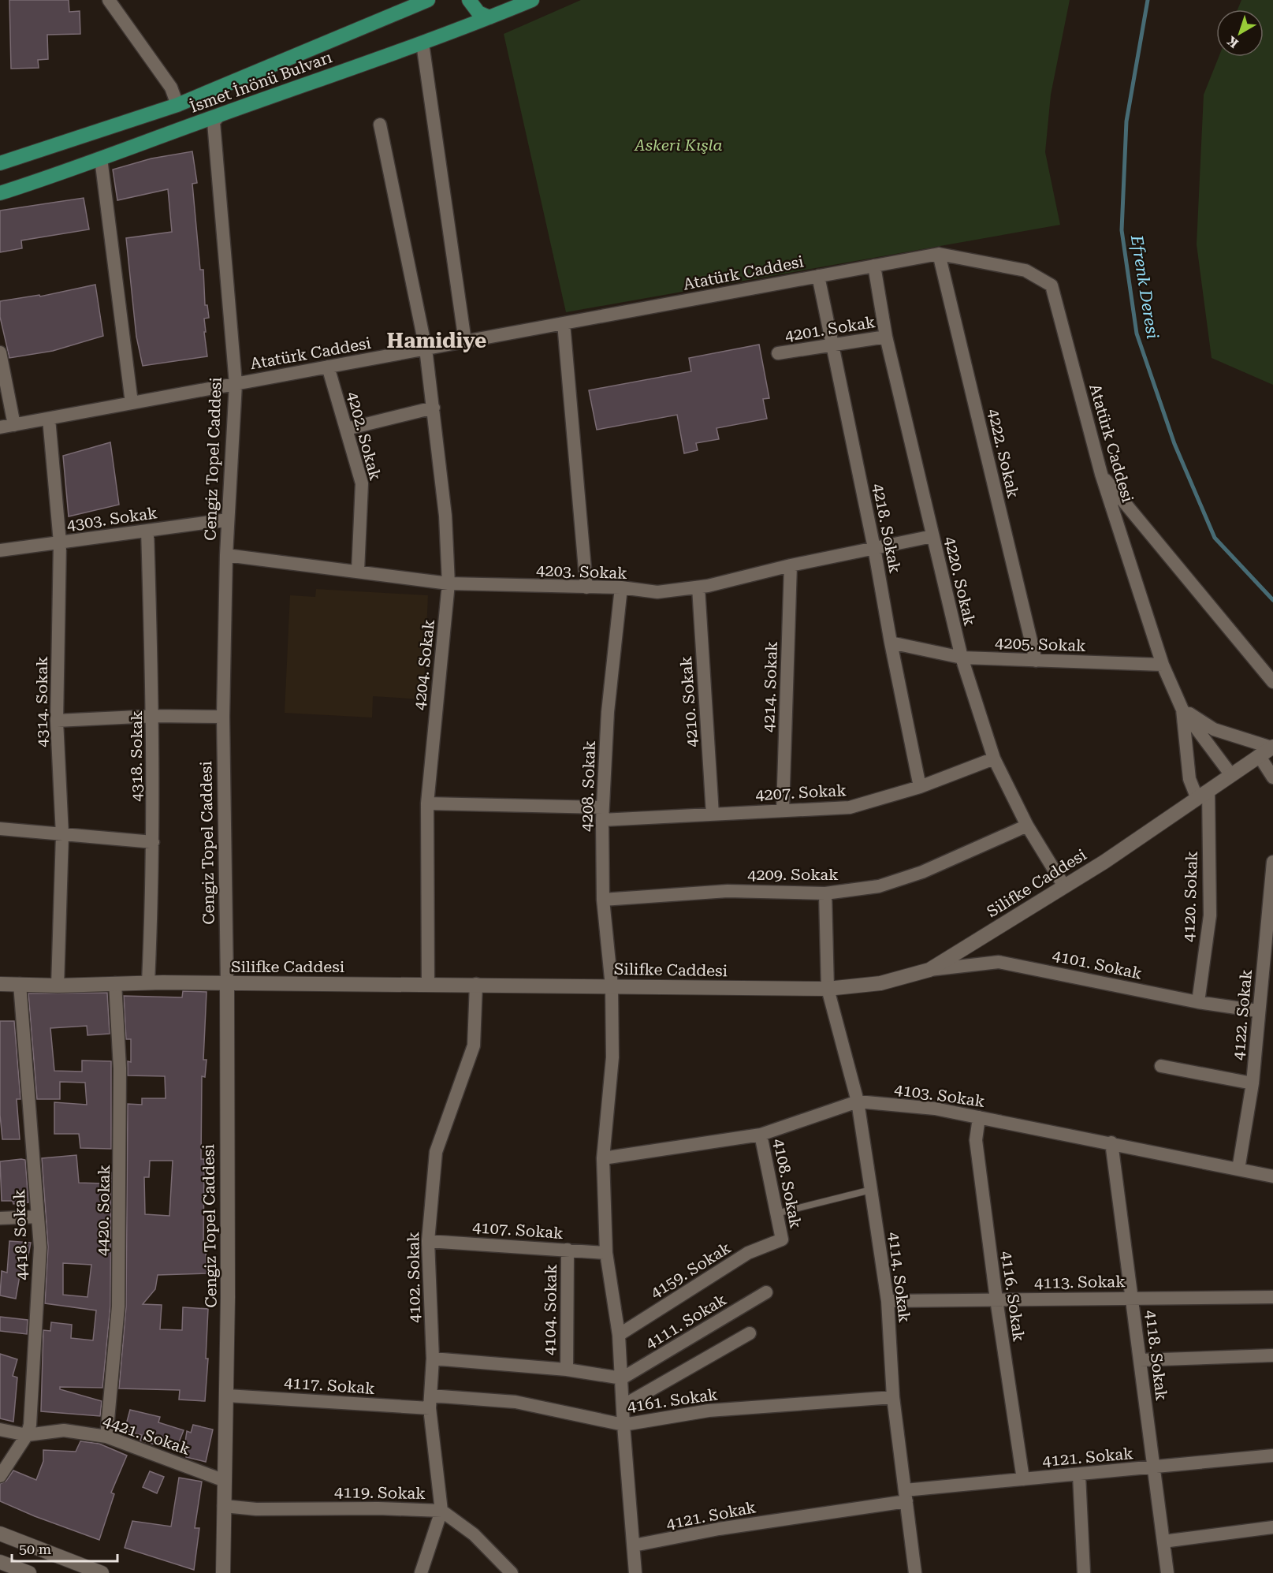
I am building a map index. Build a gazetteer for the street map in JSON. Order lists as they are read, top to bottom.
{
  "streets": {
    "main road": ["İsmet İnönü Bulvarı"],
    "street": [
      "Atatürk Caddesi",
      "4201. Sokak",
      "4202. Sokak",
      "4222. Sokak",
      "Cengiz Topel Caddesi",
      "4303. Sokak",
      "4218. Sokak",
      "4203. Sokak",
      "4220. Sokak",
      "4205. Sokak",
      "4204. Sokak",
      "4214. Sokak",
      "4314. Sokak",
      "4210. Sokak",
      "4318. Sokak",
      "4208. Sokak",
      "4207. Sokak",
      "4209. Sokak",
      "Silifke Caddesi",
      "4120. Sokak",
      "4101. Sokak",
      "4122. Sokak",
      "4103. Sokak",
      "4108. Sokak",
      "4420. Sokak",
      "4107. Sokak",
      "4418. Sokak",
      "4159. Sokak",
      "4102. Sokak",
      "4114. Sokak",
      "4113. Sokak",
      "4116. Sokak",
      "4104. Sokak",
      "4111. Sokak",
      "4118. Sokak",
      "4117. Sokak",
      "4161. Sokak",
      "4421. Sokak",
      "4121. Sokak",
      "4119. Sokak"
    ]
  },
  "crossings": [
    ["İsmet İnönü Bulvarı", "Cengiz Topel Caddesi"],
    ["Atatürk Caddesi", "4202. Sokak"],
    ["Atatürk Caddesi", "4222. Sokak"],
    ["Atatürk Caddesi", "Cengiz Topel Caddesi"],
    ["Atatürk Caddesi", "4218. Sokak"],
    ["Atatürk Caddesi", "4220. Sokak"],
    ["Atatürk Caddesi", "4205. Sokak"],
    ["Atatürk Caddesi", "4204. Sokak"],
    ["Atatürk Caddesi", "4314. Sokak"],
    ["Atatürk Caddesi", "Silifke Caddesi"],
    ["Atatürk Caddesi", "4120. Sokak"],
    ["4201. Sokak", "4218. Sokak"],
    ["4201. Sokak", "4220. Sokak"],
    ["4202. Sokak", "4203. Sokak"],
    ["4222. Sokak", "4205. Sokak"],
    ["Cengiz Topel Caddesi", "4303. Sokak"],
    ["Cengiz Topel Caddesi", "4203. Sokak"],
    ["Cengiz Topel Caddesi", "Silifke Caddesi"],
    ["Cengiz Topel Caddesi", "4117. Sokak"],
    ["Cengiz Topel Caddesi", "4421. Sokak"],
    ["Cengiz Topel Caddesi", "4119. Sokak"],
    ["4303. Sokak", "4314. Sokak"],
    ["4303. Sokak", "4318. Sokak"],
    ["4218. Sokak", "4203. Sokak"],
    ["4218. Sokak", "4205. Sokak"],
    ["4218. Sokak", "4207. Sokak"],
    ["4203. Sokak", "4220. Sokak"],
    ["4203. Sokak", "4204. Sokak"],
    ["4203. Sokak", "4214. Sokak"],
    ["4203. Sokak", "4210. Sokak"],
    ["4203. Sokak", "4208. Sokak"],
    ["4220. Sokak", "4205. Sokak"],
    ["4220. Sokak", "4207. Sokak"],
    ["4220. Sokak", "4209. Sokak"],
    ["4220. Sokak", "Silifke Caddesi"],
    ["4204. Sokak", "4207. Sokak"],
    ["4204. Sokak", "Silifke Caddesi"],
    ["4214. Sokak", "4207. Sokak"],
    ["4314. Sokak", "Silifke Caddesi"],
    ["4210. Sokak", "4207. Sokak"],
    ["4318. Sokak", "Silifke Caddesi"],
    ["4208. Sokak", "4207. Sokak"],
    ["4208. Sokak", "4209. Sokak"],
    ["4208. Sokak", "Silifke Caddesi"],
    ["4208. Sokak", "4103. Sokak"],
    ["4208. Sokak", "4107. Sokak"],
    ["4208. Sokak", "4159. Sokak"],
    ["4208. Sokak", "4111. Sokak"],
    ["4208. Sokak", "4161. Sokak"],
    ["4208. Sokak", "4121. Sokak"],
    ["4209. Sokak", "4114. Sokak"],
    ["Silifke Caddesi", "4120. Sokak"],
    ["Silifke Caddesi", "4101. Sokak"],
    ["Silifke Caddesi", "4420. Sokak"],
    ["Silifke Caddesi", "4418. Sokak"],
    ["Silifke Caddesi", "4102. Sokak"],
    ["Silifke Caddesi", "4114. Sokak"],
    ["4120. Sokak", "4101. Sokak"],
    ["4101. Sokak", "4122. Sokak"],
    ["4122. Sokak", "4103. Sokak"],
    ["4103. Sokak", "4108. Sokak"],
    ["4103. Sokak", "4114. Sokak"],
    ["4103. Sokak", "4116. Sokak"],
    ["4103. Sokak", "4118. Sokak"],
    ["4108. Sokak", "4159. Sokak"],
    ["4420. Sokak", "4421. Sokak"],
    ["4107. Sokak", "4102. Sokak"],
    ["4107. Sokak", "4104. Sokak"],
    ["4418. Sokak", "4421. Sokak"],
    ["4102. Sokak", "4117. Sokak"],
    ["4102. Sokak", "4161. Sokak"],
    ["4102. Sokak", "4119. Sokak"],
    ["4114. Sokak", "4113. Sokak"],
    ["4114. Sokak", "4161. Sokak"],
    ["4114. Sokak", "4121. Sokak"],
    ["4113. Sokak", "4116. Sokak"],
    ["4113. Sokak", "4118. Sokak"],
    ["4116. Sokak", "4121. Sokak"],
    ["4118. Sokak", "4121. Sokak"],
    ["4117. Sokak", "4161. Sokak"]
  ],
  "districts": ["Hamidiye"],
  "water": ["Efrenk Deresi"],
  "parks": ["Askeri Kışla"],
  "scale_bar": "50 m",
  "north": "bottom left"
}
